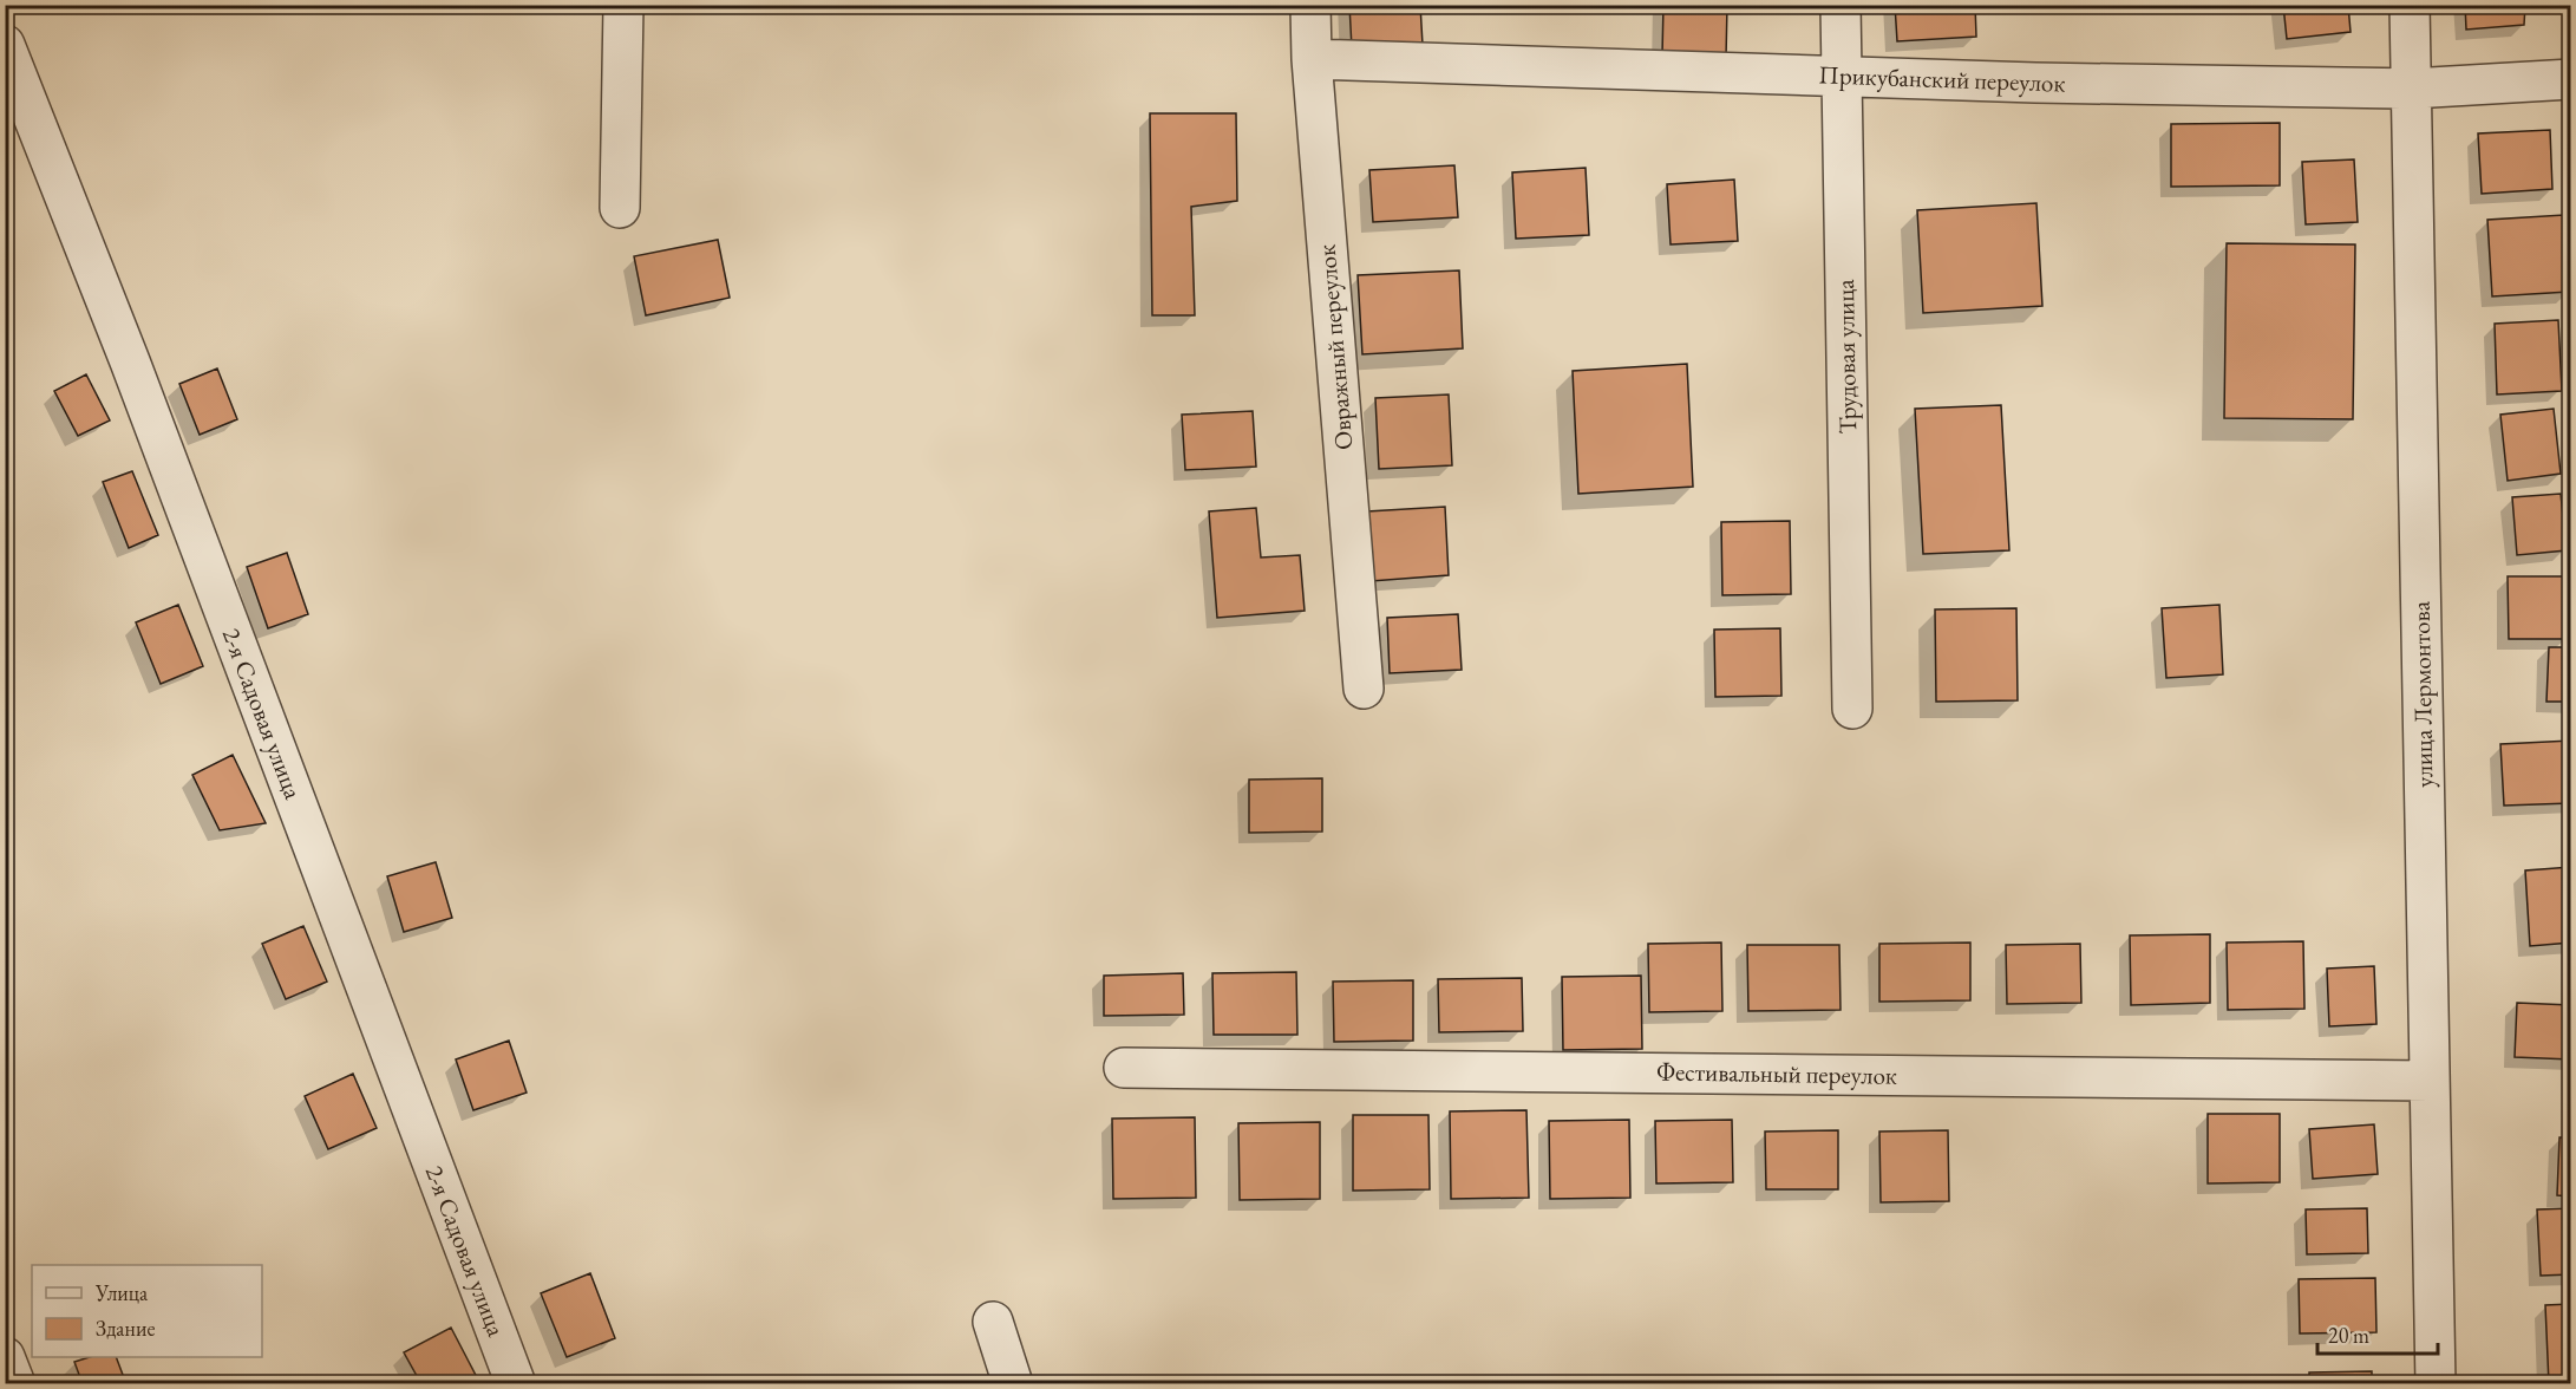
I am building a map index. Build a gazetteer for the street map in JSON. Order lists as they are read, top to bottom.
{
  "streets": {
    "street": [
      "Прикубанский переулок",
      "Овражный переулок",
      "Трудовая улица",
      "улица Лермонтова",
      "2-я Садовая улица",
      "Фестивальный переулок"
    ]
  },
  "crossings": [
    ["Прикубанский переулок", "Овражный переулок"],
    ["Прикубанский переулок", "Трудовая улица"],
    ["Прикубанский переулок", "улица Лермонтова"],
    ["улица Лермонтова", "Фестивальный переулок"]
  ],
  "legend": ["Улица", "Здание"],
  "scale_bar": "20 m"
}
